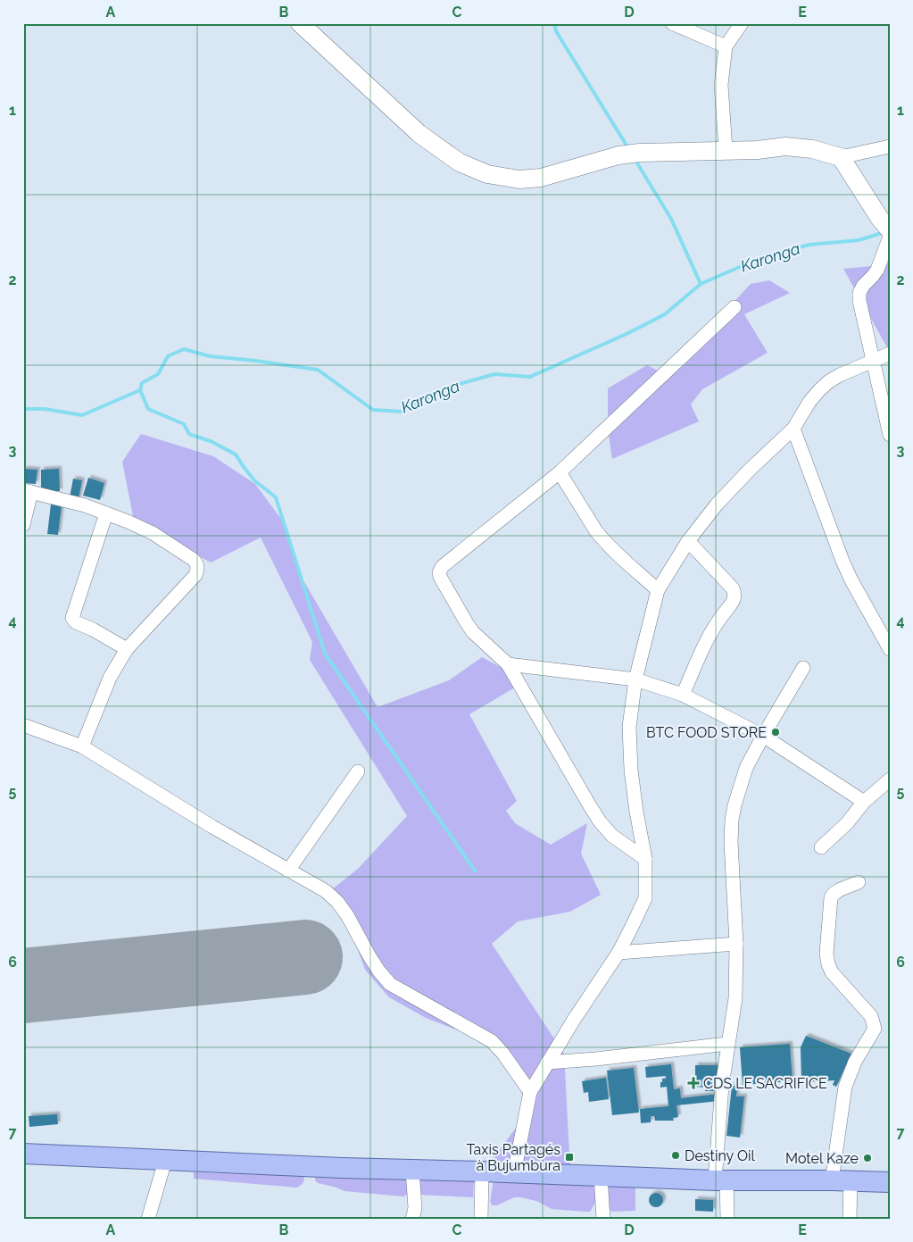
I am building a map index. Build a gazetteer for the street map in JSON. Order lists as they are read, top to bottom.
{
  "water": ["Karonga"],
  "places": {
    "other": ["BTC FOOD STORE", "Destiny Oil", "Motel Kaze"],
    "health": ["CDS LE SACRIFICE"],
    "transit": ["Taxis Partagés à Bujumbura"]
  },
  "grid": {
    "columns": [
      "A",
      "B",
      "C",
      "D",
      "E"
    ],
    "rows": [
      "1",
      "2",
      "3",
      "4",
      "5",
      "6",
      "7"
    ]
  }
}
